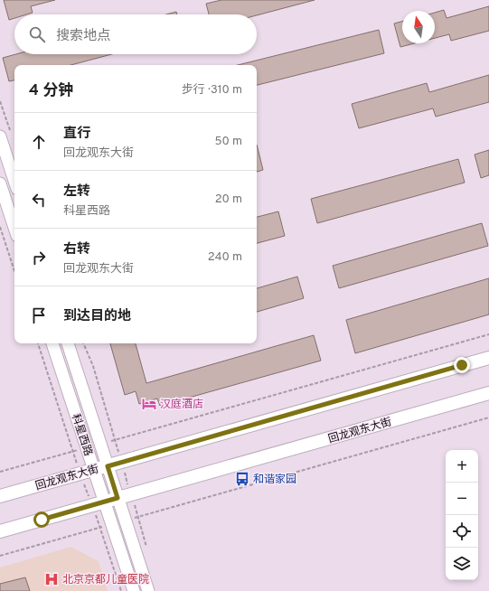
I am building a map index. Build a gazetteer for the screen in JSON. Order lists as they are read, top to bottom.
{
  "streets": {
    "main road": ["回龙观东大街"],
    "street": ["科星西路"]
  },
  "crossings": [
    ["回龙观东大街", "科星西路"]
  ],
  "places": {
    "hotel": ["汉庭酒店"],
    "bus stop": ["和谐家园"],
    "hospital": ["北京京都儿童医院"]
  },
  "north": "top",
  "page": {
    "search": "搜索地点",
    "heading": ["4 分钟", "步行 · 310 m"],
    "list": [
      ["直行", "回龙观东大街", "50 m"],
      ["左转", "科星西路", "20 m"],
      ["右转", "回龙观东大街", "240 m"],
      "到达目的地"
    ],
    "map_buttons": ["+", "−"]
  }
}
